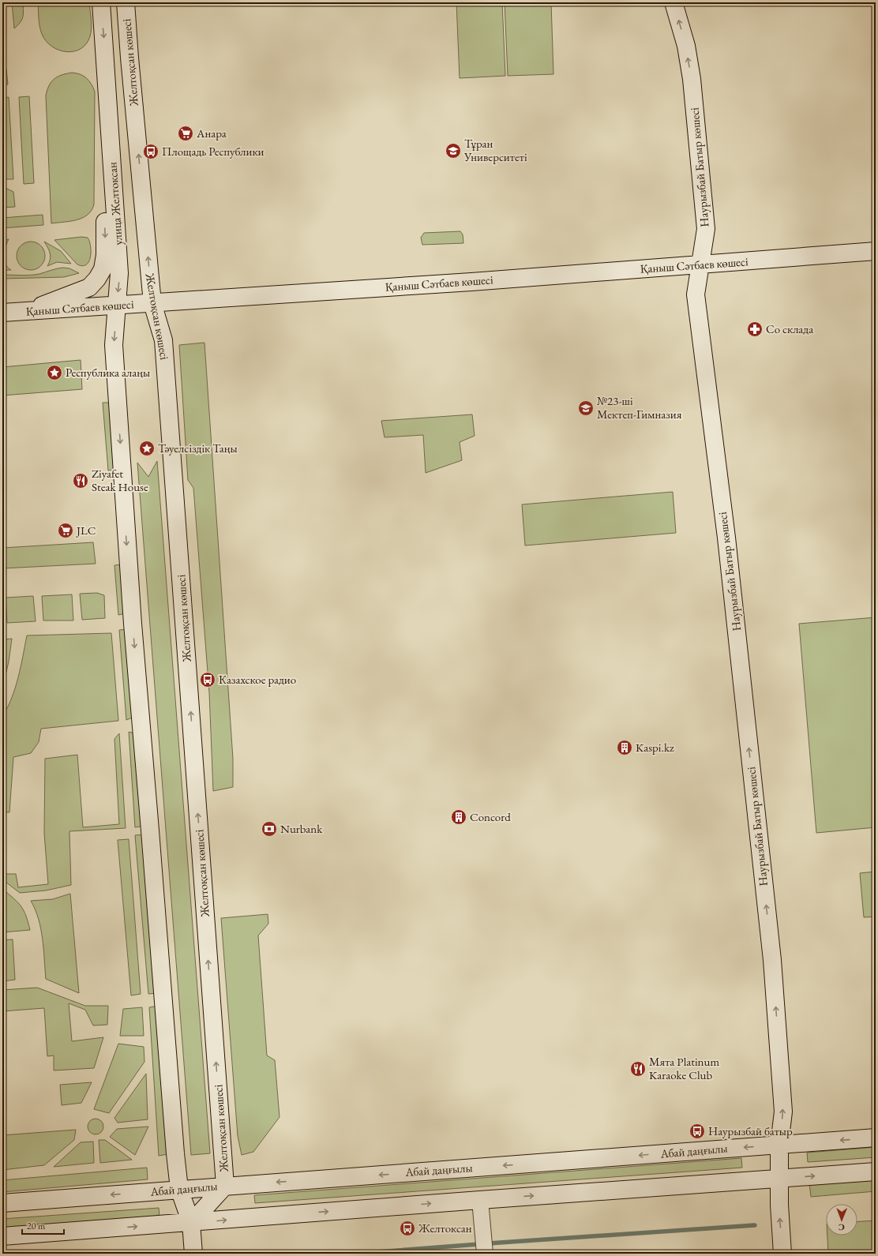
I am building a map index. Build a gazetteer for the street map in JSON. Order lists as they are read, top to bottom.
{
  "streets": {
    "main road": [
      "Желтоқсан көшесі",
      "Наурызбай Батыр көшесі",
      "улица Желтоксан",
      "Қаныш Сәтбаев көшесі",
      "Абай даңғылы"
    ]
  },
  "crossings": [
    ["Желтоқсан көшесі", "улица Желтоксан"],
    ["Желтоқсан көшесі", "Қаныш Сәтбаев көшесі"],
    ["Желтоқсан көшесі", "Абай даңғылы"],
    ["Наурызбай Батыр көшесі", "Қаныш Сәтбаев көшесі"],
    ["Наурызбай Батыр көшесі", "Абай даңғылы"],
    ["улица Желтоксан", "Қаныш Сәтбаев көшесі"]
  ],
  "one_way": ["Наурызбай Батыр көшесі", "улица Желтоксан"],
  "places": {
    "supermarket": ["Анара", "JLC"],
    "school or university": ["Тұран Университеті", "№23-ші Мектеп-Гимназия"],
    "bus stop": [
      "Площадь Республики",
      "Казахское радио",
      "Наурызбай батыр",
      "Желтоксан"
    ],
    "pharmacy": ["Со склада"],
    "place": ["Республика алаңы", "Тәуелсіздік Таңы"],
    "restaurant": ["Ziyafet Steak House", "Мята Platinum Karaoke Club"],
    "building": ["Kaspi.kz", "Concord"],
    "bank": ["Nurbank"]
  },
  "scale_bar": "20 m",
  "north": "bottom"
}
